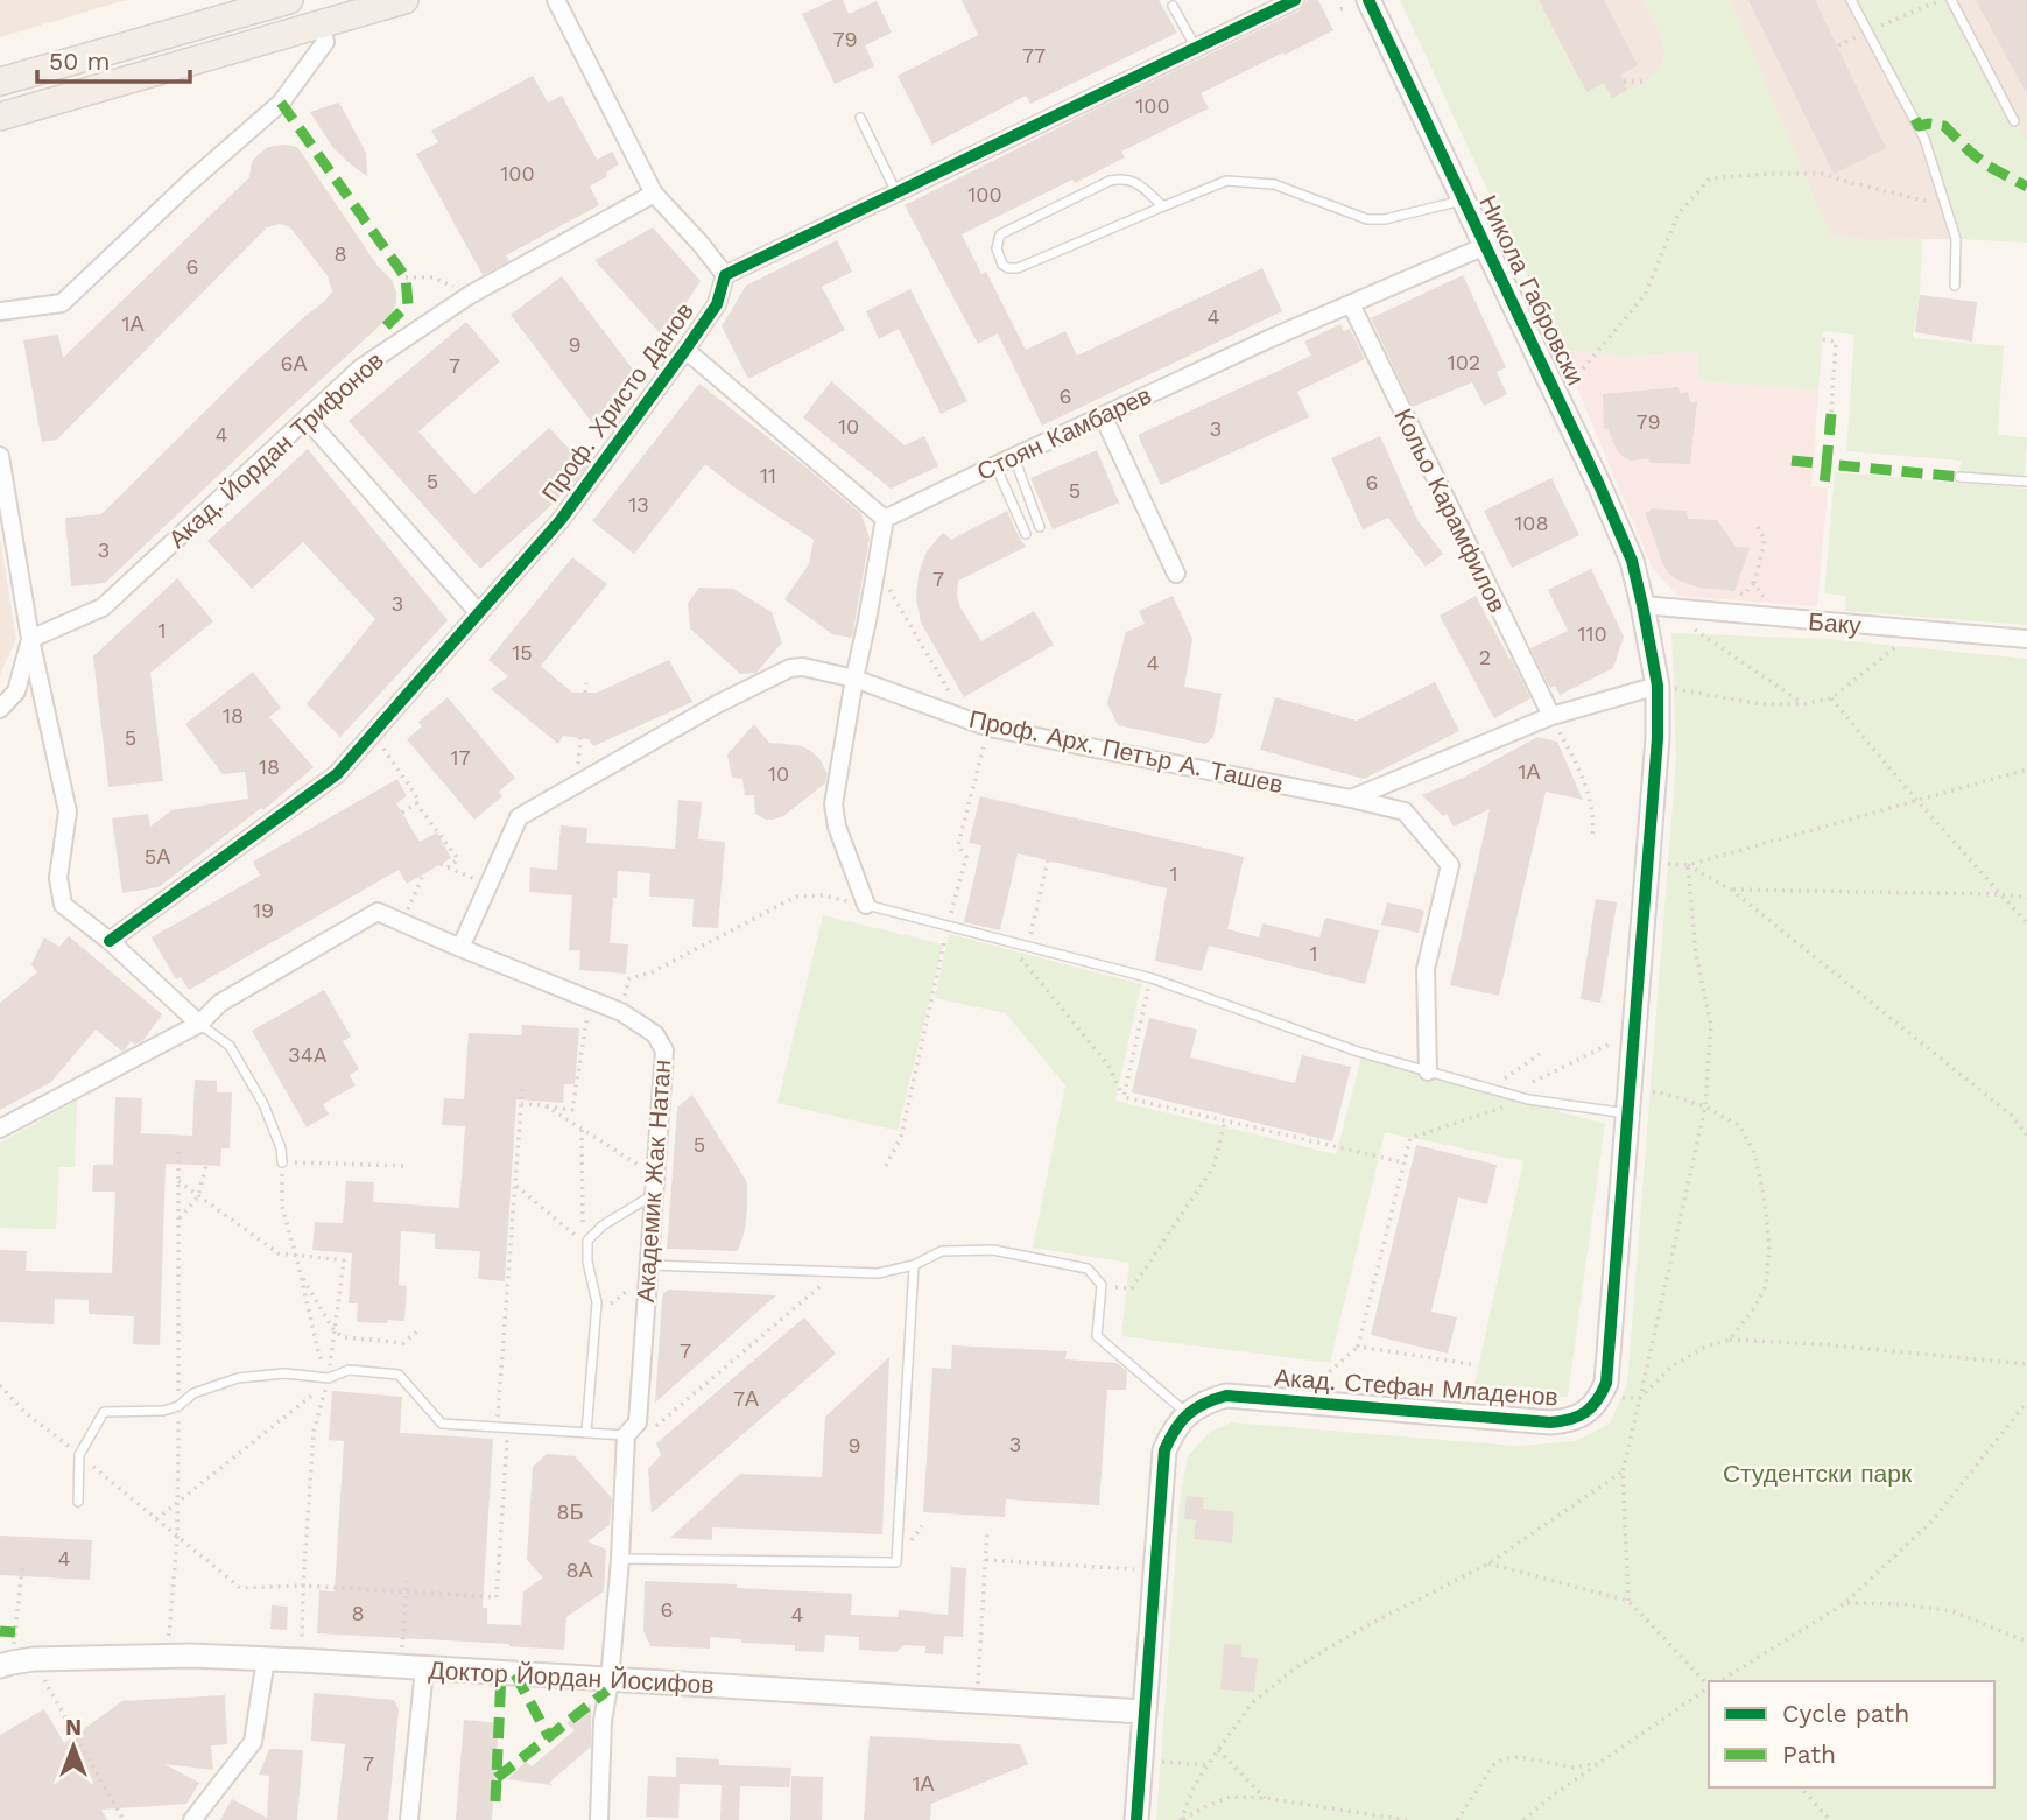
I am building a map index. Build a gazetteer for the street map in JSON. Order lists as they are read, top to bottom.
{
  "streets": {
    "street": [
      "Никола Габровски",
      "Проф. Христо Данов",
      "Стоян Камбарев",
      "Акад. Йордан Трифонов",
      "Кольо Карамфилов",
      "Баку",
      "Проф. Арх. Петър А. Ташев",
      "Академик Жак Натан",
      "Акад. Стефан Младенов",
      "Доктор Йордан Йосифов"
    ]
  },
  "crossings": [
    ["Никола Габровски", "Стоян Камбарев"],
    ["Никола Габровски", "Баку"],
    ["Стоян Камбарев", "Кольо Карамфилов"],
    ["Проф. Арх. Петър А. Ташев", "Академик Жак Натан"],
    ["Академик Жак Натан", "Доктор Йордан Йосифов"]
  ],
  "parks": ["Студентски парк"],
  "house_numbers": [
    "79",
    "77",
    "100",
    "100",
    "100",
    "8",
    "6",
    "4",
    "1А",
    "9",
    "102",
    "6А",
    "7",
    "6",
    "79",
    "10",
    "3",
    "4",
    "11",
    "5",
    "6",
    "5",
    "13",
    "108",
    "3",
    "7",
    "3",
    "1",
    "110",
    "15",
    "2",
    "4",
    "18",
    "5",
    "17",
    "18",
    "1А",
    "10",
    "5А",
    "1",
    "19",
    "1",
    "34A",
    "5",
    "7",
    "7А",
    "3",
    "9",
    "8Б",
    "4",
    "8А",
    "6",
    "8",
    "4",
    "7",
    "1А"
  ],
  "legend": ["Cycle path", "Path"],
  "scale_bar": "50 m",
  "north": "top"
}
